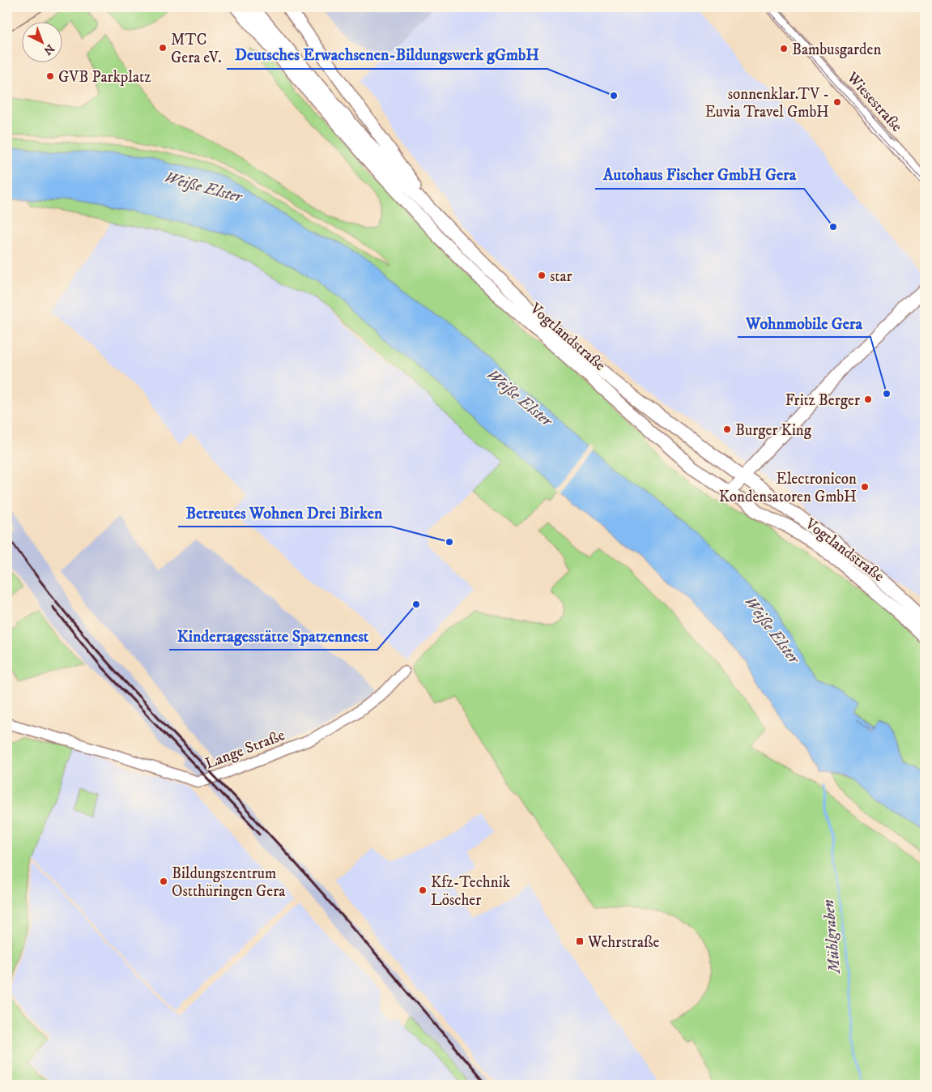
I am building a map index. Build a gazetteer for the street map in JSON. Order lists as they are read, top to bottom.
{
  "streets": {
    "main road": ["Vogtlandstraße"],
    "street": ["Wiesestraße", "Lange Straße"]
  },
  "water": ["Weiße Elster", "Mühlgraben"],
  "places": {
    "other": [
      "MTC Gera eV.",
      "Bambusgarden",
      "GVB Parkplatz",
      "Deutsches Erwachsenen-Bildungswerk gGmbH",
      "sonnenklar.TV - Euvia Travel GmbH",
      "Autohaus Fischer GmbH Gera",
      "star",
      "Wohnmobile Gera",
      "Fritz Berger",
      "Burger King",
      "Electronicon Kondensatoren GmbH",
      "Betreutes Wohnen Drei Birken",
      "Kindertagesstätte Spatzennest",
      "Bildungszentrum Ostthüringen Gera",
      "Kfz-Technik Löscher"
    ],
    "transit": ["Wehrstraße"]
  },
  "north": "bottom right"
}
